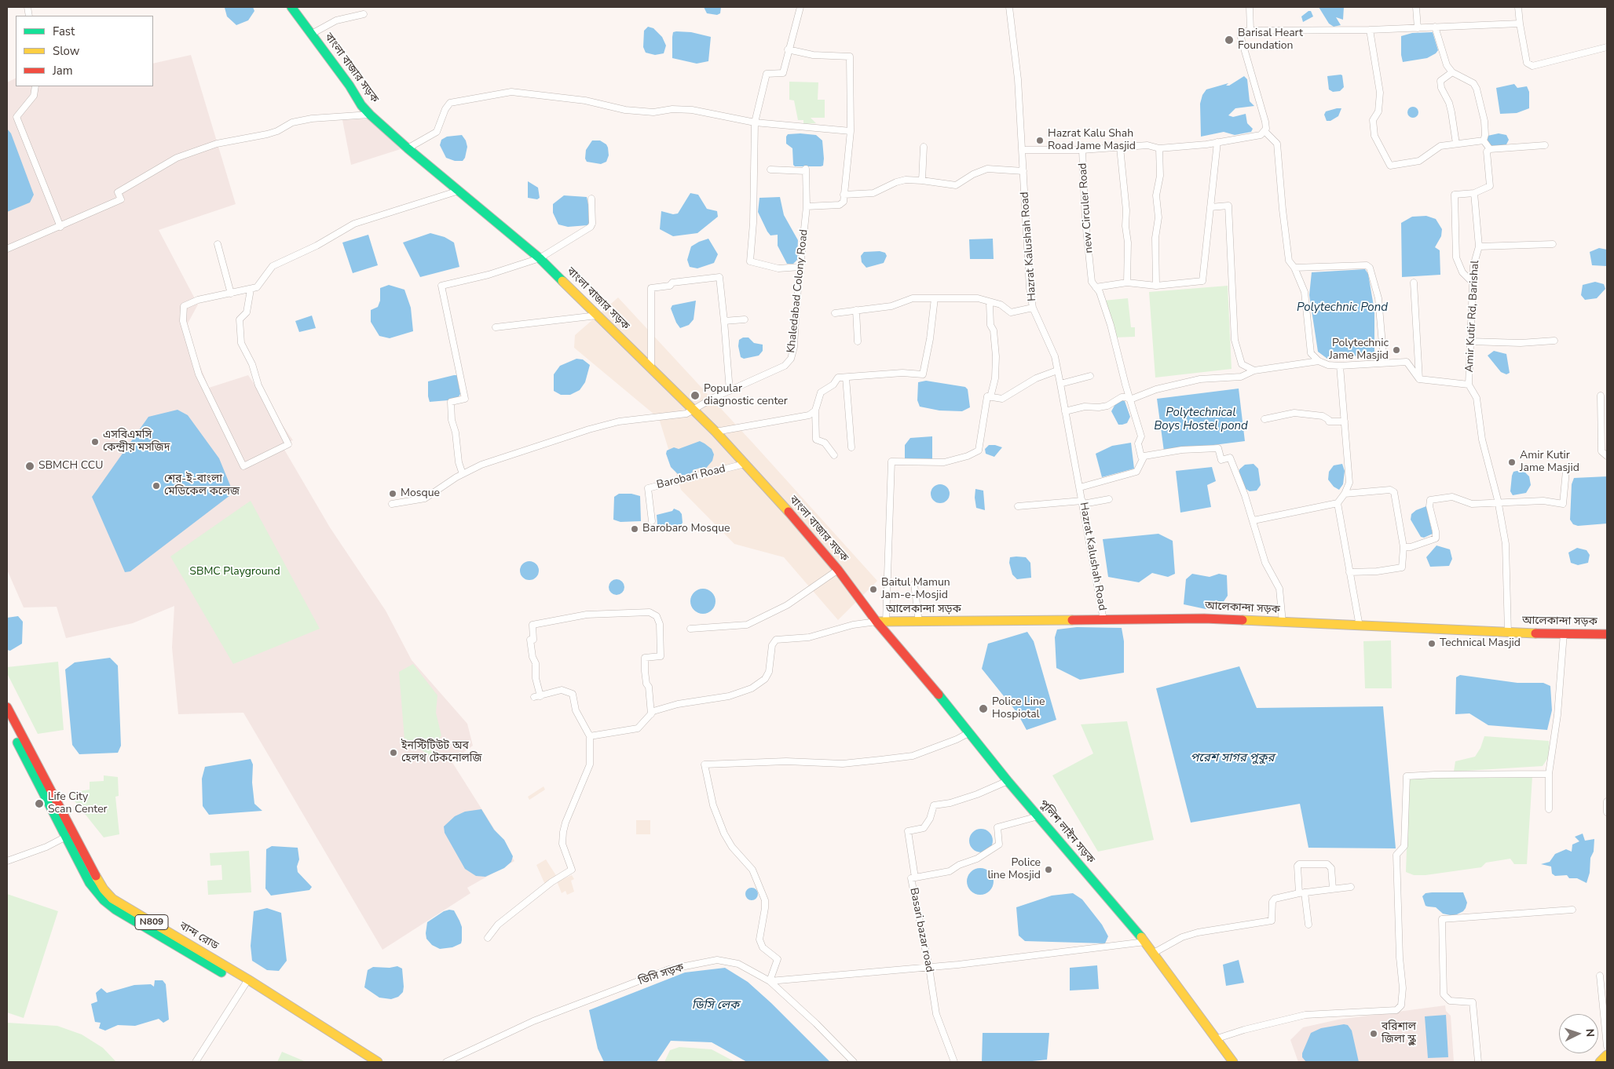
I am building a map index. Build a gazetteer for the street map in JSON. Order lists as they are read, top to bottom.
{
  "streets": {
    "main road": [
      "বাংলা বাজার সড়ক",
      "আলেকান্দা সড়ক",
      "পুলিশ লাইন সড়ক",
      "N809",
      "বান্দ রোড"
    ],
    "street": [
      "new Circuler Road",
      "Hazrat Kalushah Road",
      "Khaledabad Colony Road",
      "Amir Kutir Rd, Barishal",
      "Barobari Road",
      "Basari bazar road",
      "ডিসি সড়ক"
    ]
  },
  "crossings": [
    ["বাংলা বাজার সড়ক", "Khaledabad Colony Road"],
    ["বাংলা বাজার সড়ক", "Barobari Road"],
    ["বাংলা বাজার সড়ক", "আলেকান্দা সড়ক"],
    ["বাংলা বাজার সড়ক", "পুলিশ লাইন সড়ক"],
    ["Hazrat Kalushah Road", "আলেকান্দা সড়ক"],
    ["Amir Kutir Rd, Barishal", "আলেকান্দা সড়ক"],
    ["আলেকান্দা সড়ক", "পুলিশ লাইন সড়ক"],
    ["পুলিশ লাইন সড়ক", "Basari bazar road"]
  ],
  "water": [
    "Polytechnic Pond",
    "Polytechnical Boys Hostel pond",
    "পরেশ সাগর পুকুর",
    "ডিসি লেক"
  ],
  "parks": ["SBMC Playground"],
  "places": [
    "Barisal Heart Foundation",
    "Hazrat Kalu Shah Road Jame Masjid",
    "Polytechnic Jame Masjid",
    "Popular diagnostic center",
    "এসবিএমসি কেন্দ্রীয় মসজিদ",
    "Amir Kutir Jame Masjid",
    "SBMCH CCU",
    "শের-ই-বাংলা মেডিকেল কলেজ",
    "Mosque",
    "Barobaro Mosque",
    "Baitul Mamun Jam-e-Mosjid",
    "Technical Masjid",
    "Police Line Hospiotal",
    "ইনস্টিটিউট অব হেলথ টেকনোলজি",
    "Life City Scan Center",
    "Police line Mosjid",
    "বরিশাল জিলা স্কুল"
  ],
  "legend": ["Fast", "Slow", "Jam"],
  "north": "right"
}
